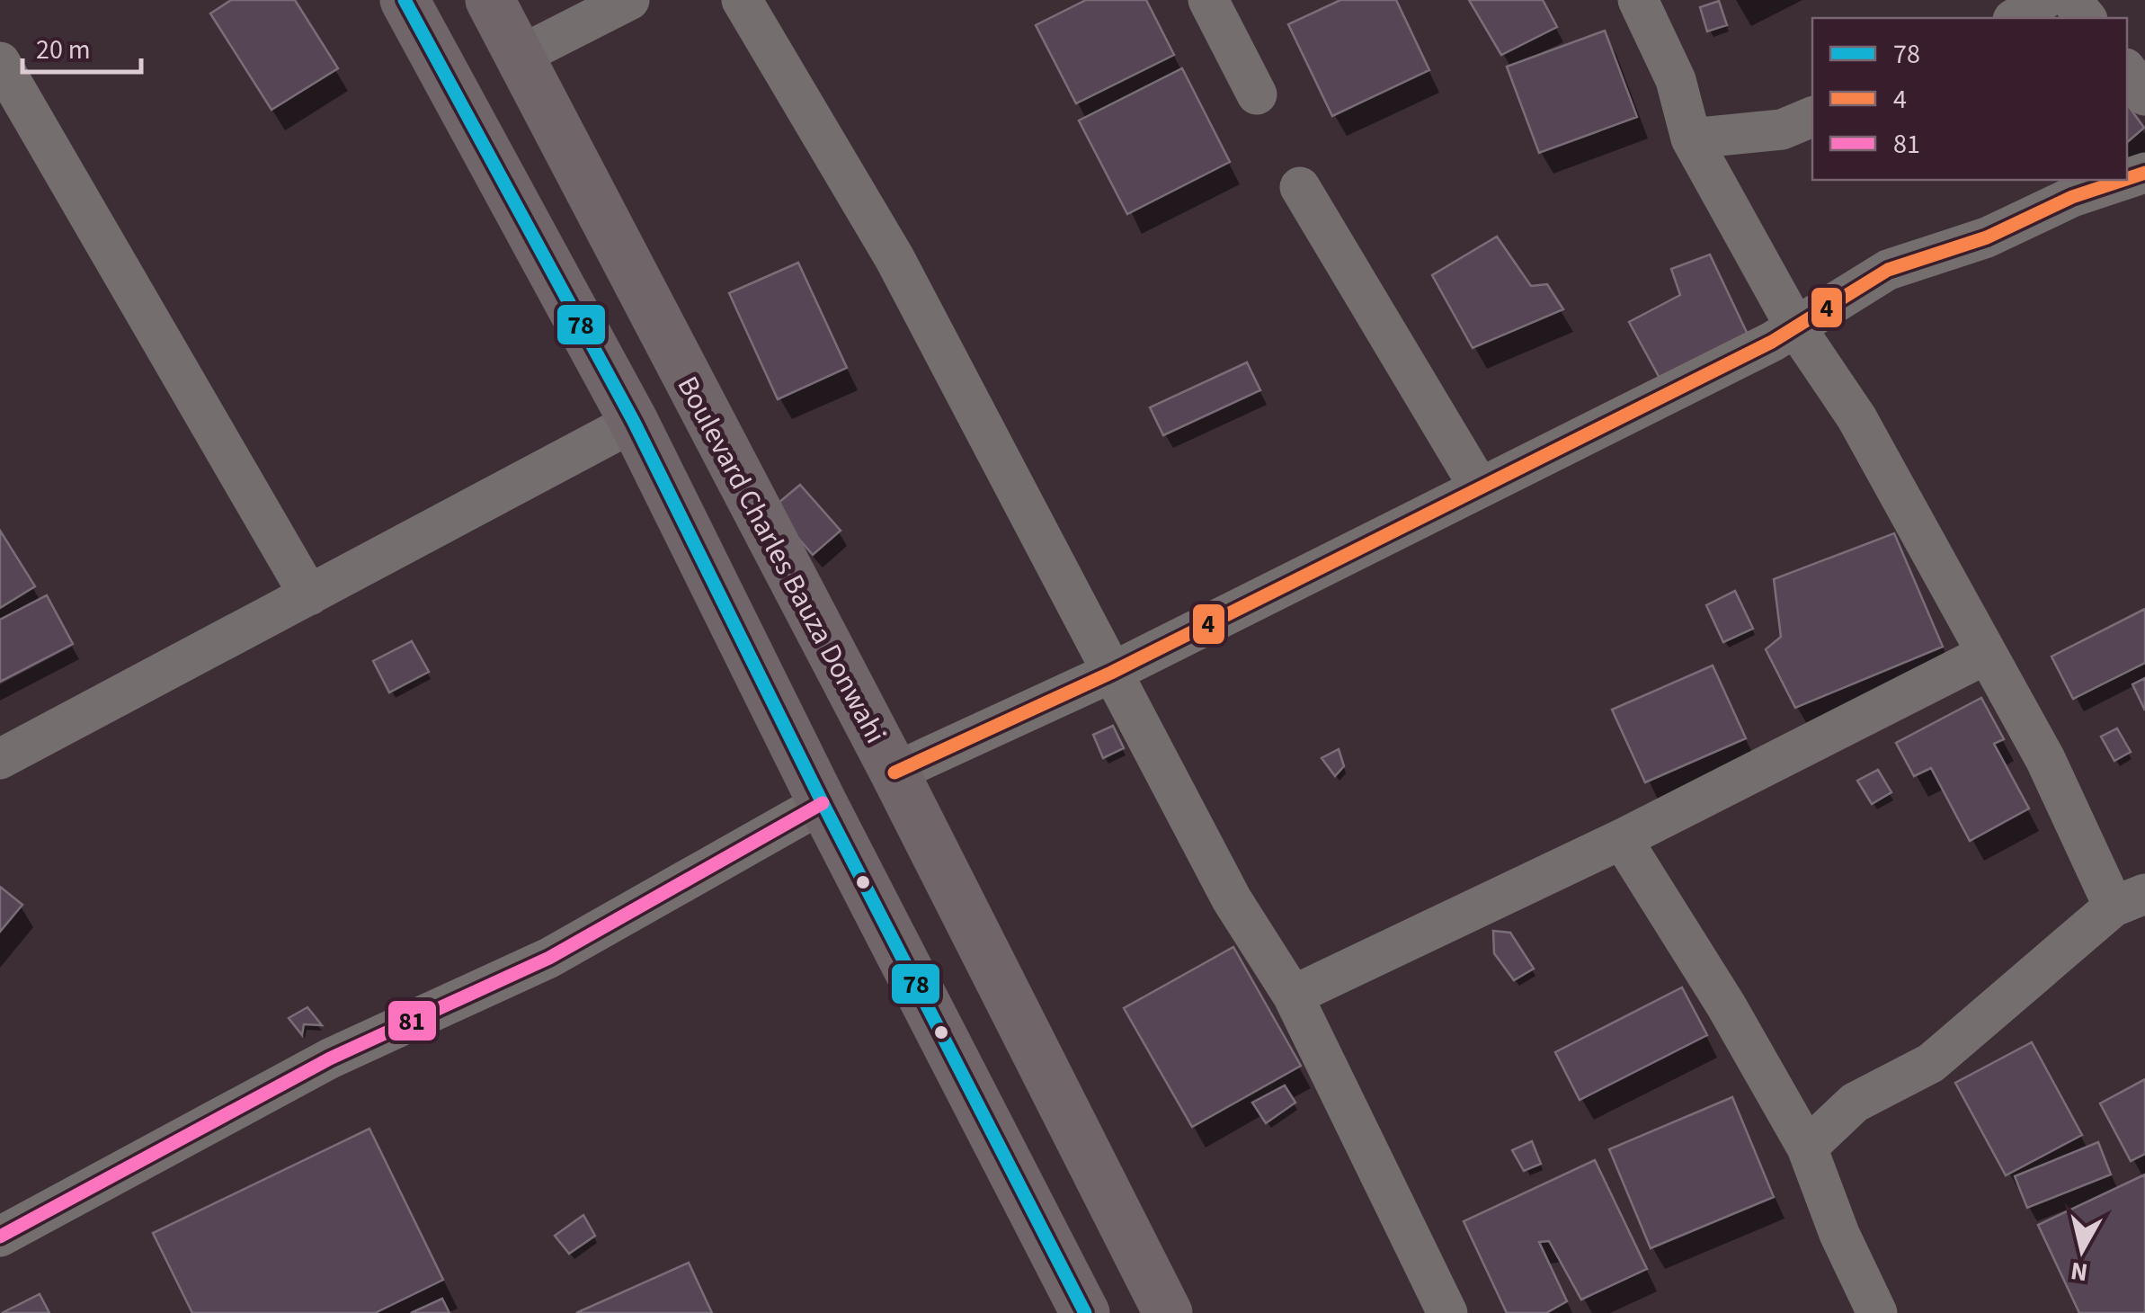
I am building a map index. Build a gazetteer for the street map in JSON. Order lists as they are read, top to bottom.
{
  "streets": {
    "main road": ["Boulevard Charles Bauza Donwahi"]
  },
  "lines": ["transit line 78", "transit line 4", "transit line 81"],
  "legend": ["78", "4", "81"],
  "scale_bar": "20 m",
  "north": "bottom"
}
